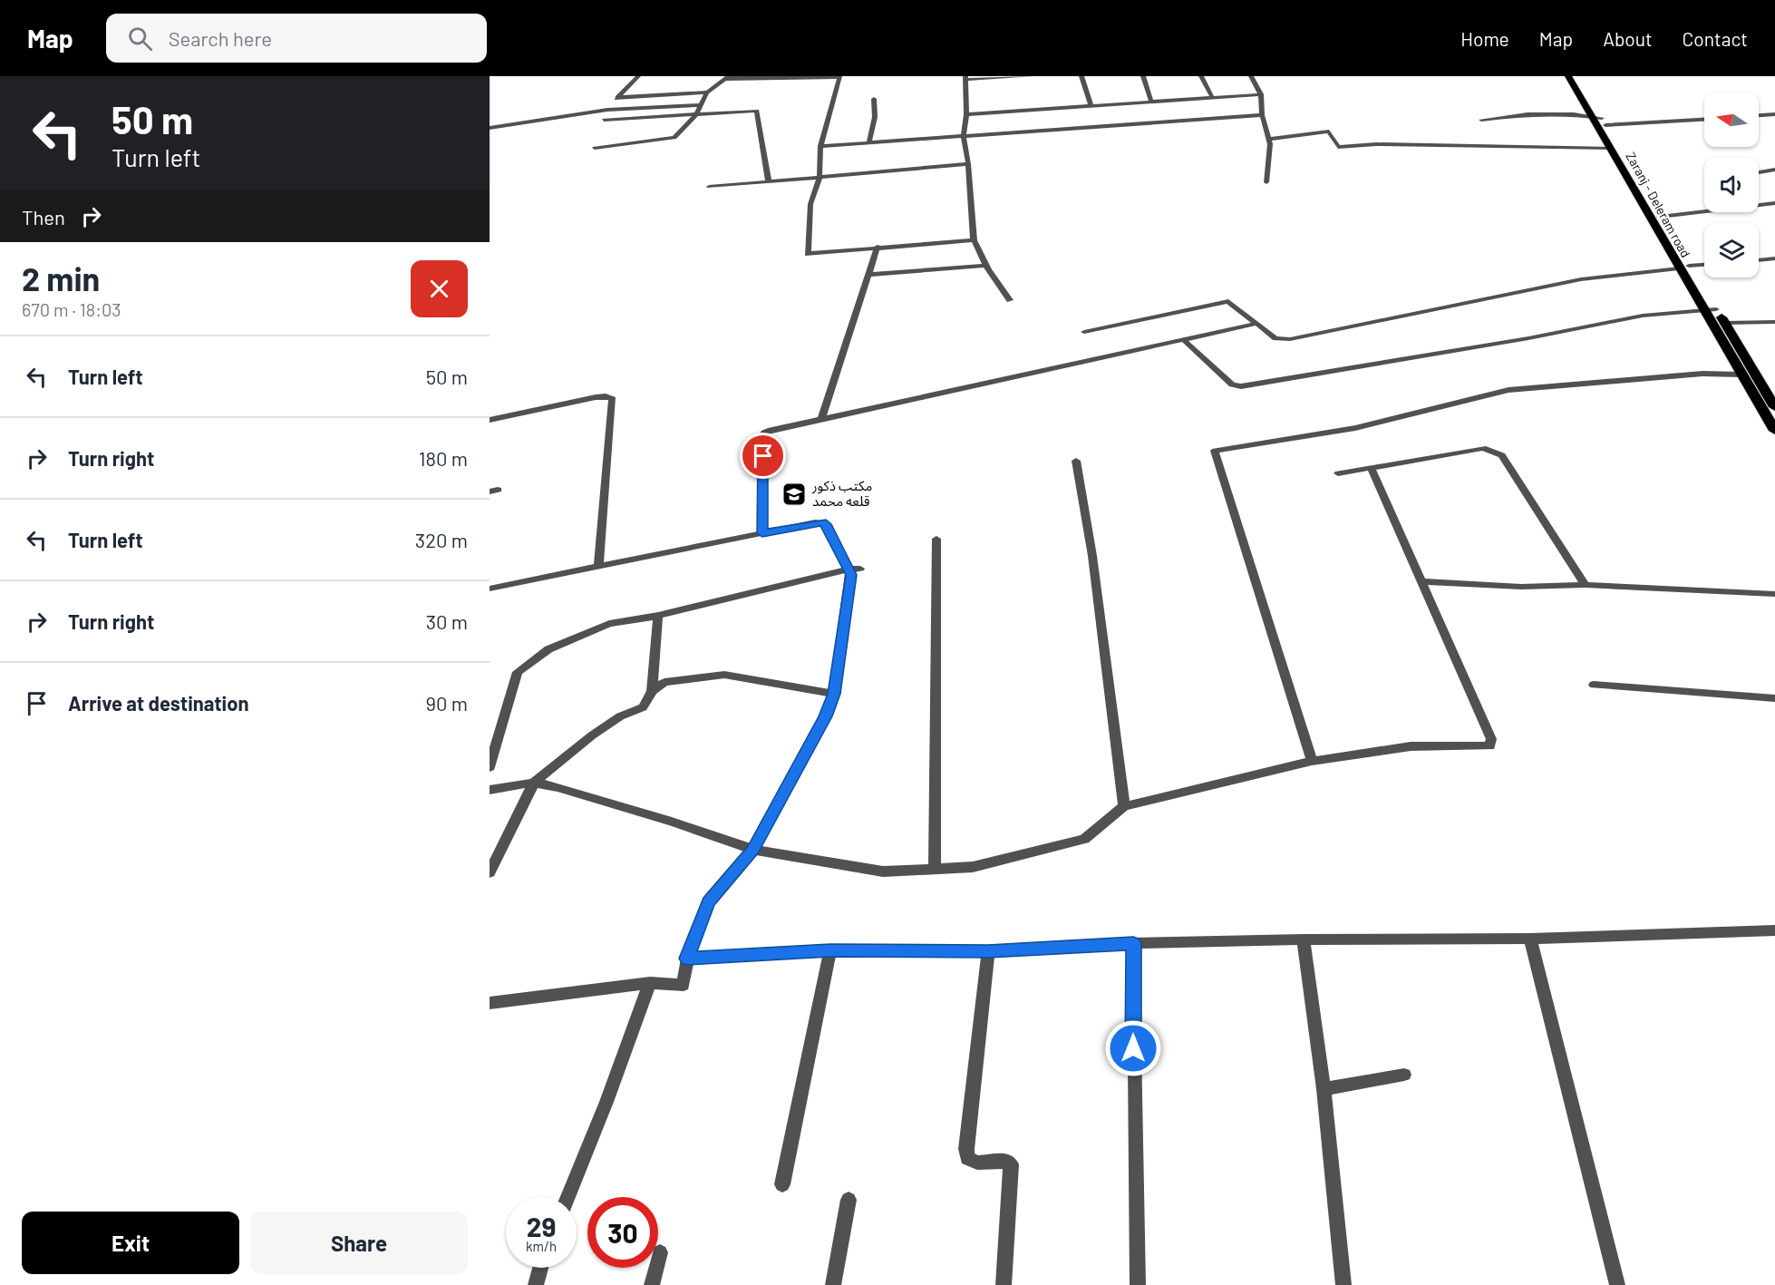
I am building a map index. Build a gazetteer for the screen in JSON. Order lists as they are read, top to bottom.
{
  "streets": {
    "highway": ["Zaranj - Deleram road"]
  },
  "places": {
    "school or university": ["مکتب ذکور قلعه محمد"]
  },
  "north": "left",
  "page": {
    "header": "Map",
    "search": "Search here",
    "nav": [
      "Home",
      "Map",
      "About",
      "Contact"
    ],
    "turn": ["50 m", "Turn left"],
    "then": "Then",
    "heading": ["2 min", "670 m · 18:03"],
    "list": [
      {
        "name": "Turn left",
        "value": "50 m"
      },
      {
        "name": "Turn right",
        "value": "180 m"
      },
      {
        "name": "Turn left",
        "value": "320 m"
      },
      {
        "name": "Turn right",
        "value": "30 m"
      },
      {
        "name": "Arrive at destination",
        "value": "90 m"
      }
    ],
    "speed": "29 km/h",
    "limit": "30",
    "buttons": ["Exit", "Share"]
  }
}
